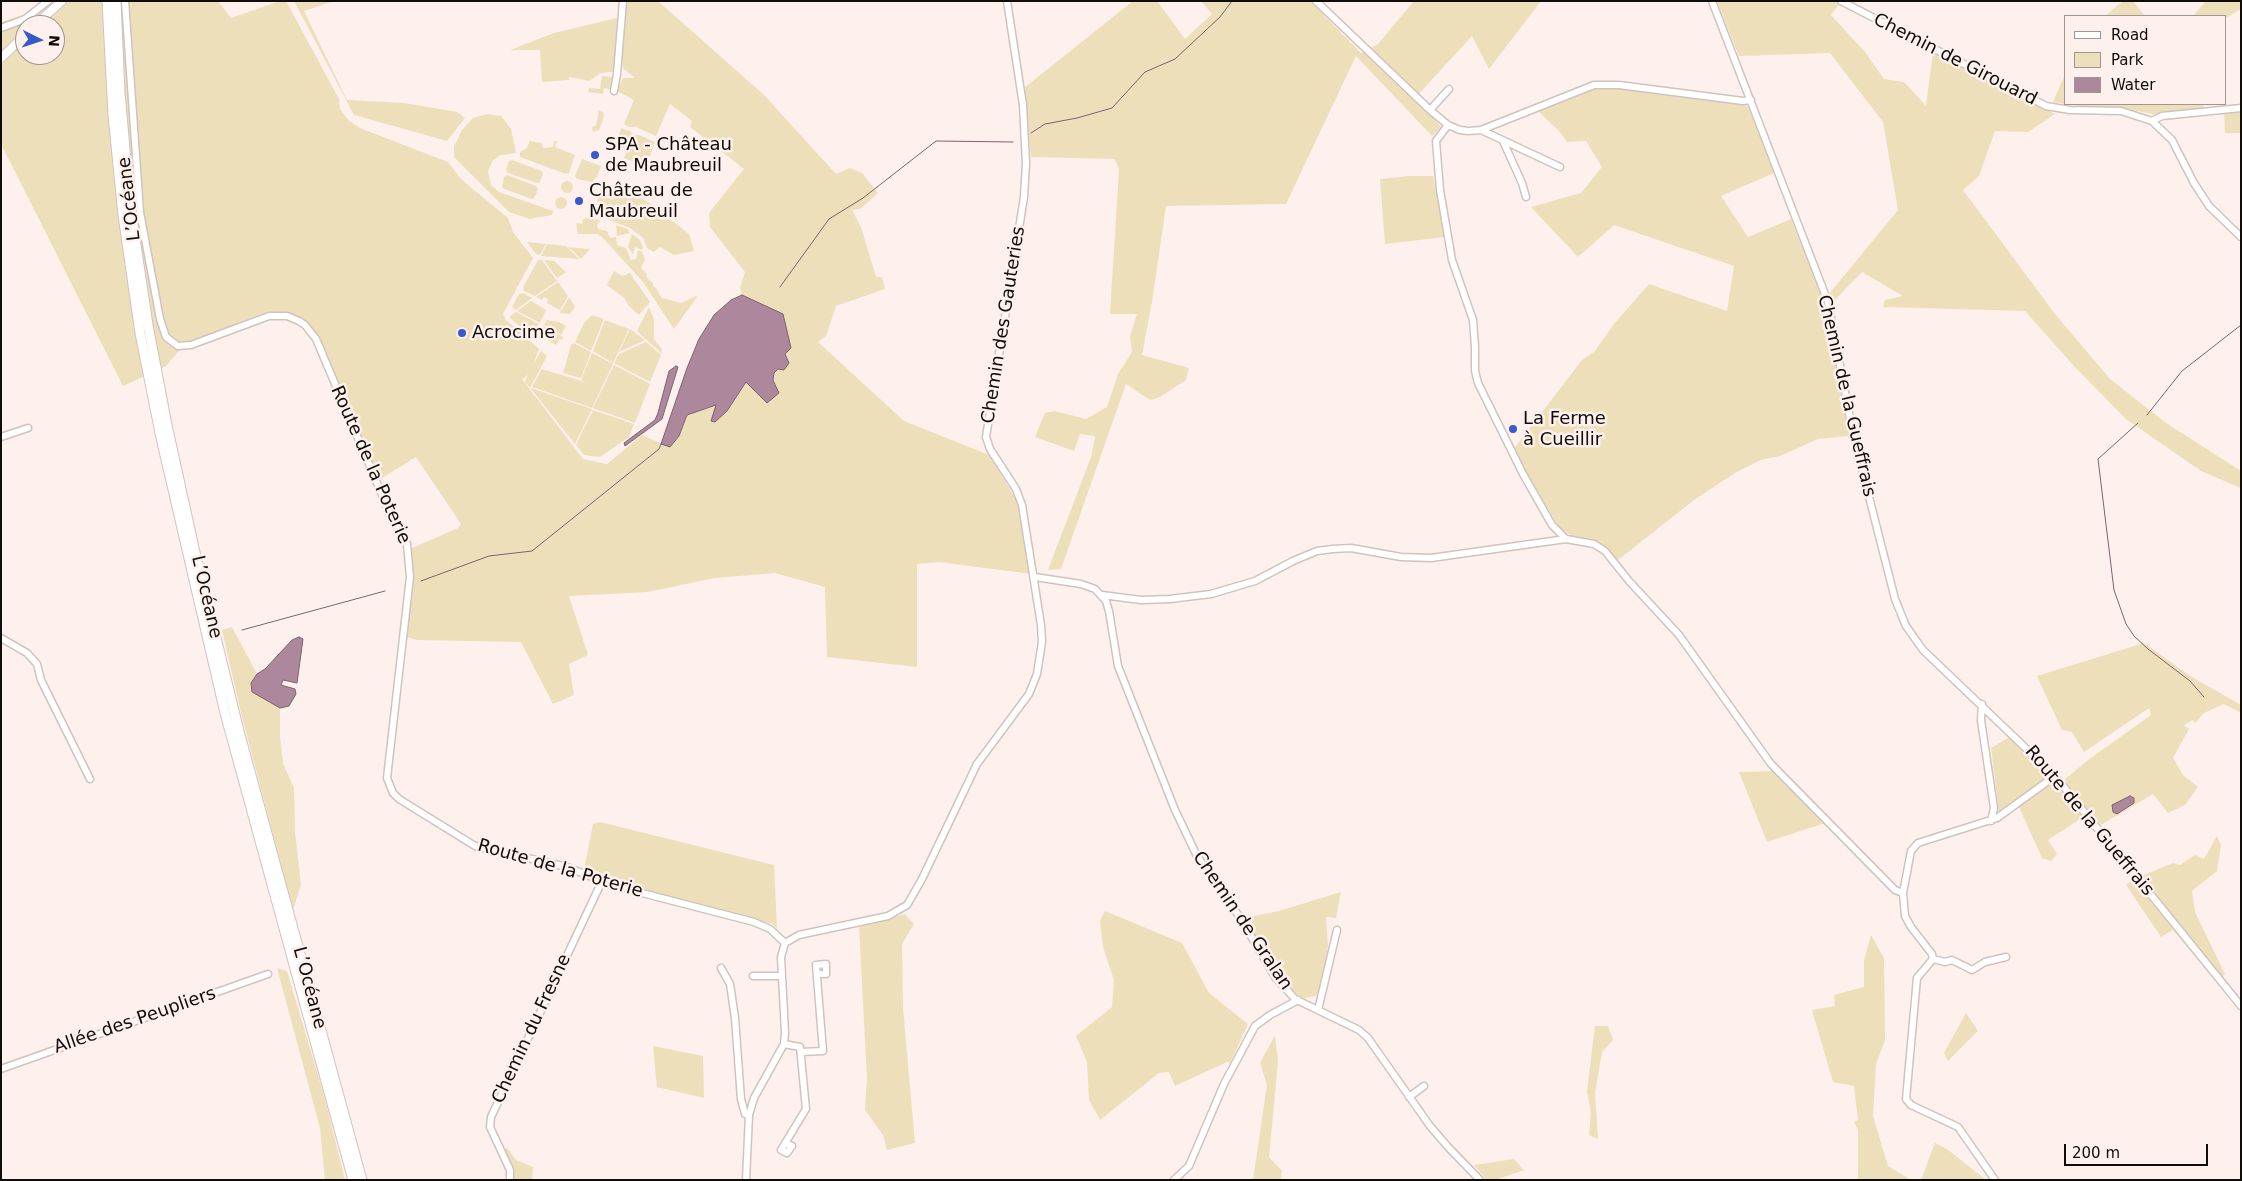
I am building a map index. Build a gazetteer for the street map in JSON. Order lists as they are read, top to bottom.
{
  "streets": {
    "highway": ["L’Océane"],
    "street": [
      "Chemin de Girouard",
      "Chemin des Gauteries",
      "Chemin de la Gueffrais",
      "Route de la Poterie",
      "Route de la Gueffrais",
      "Chemin de Gralan",
      "Allée des Peupliers",
      "Chemin du Fresne"
    ]
  },
  "crossings": [
    ["Chemin des Gauteries", "Route de la Poterie"],
    ["Chemin de la Gueffrais", "Route de la Gueffrais"],
    ["Route de la Poterie", "Chemin du Fresne"]
  ],
  "places": [
    "SPA - Château de Maubreuil",
    "Château de Maubreuil",
    "Acrocime",
    "La Ferme à Cueillir"
  ],
  "legend": ["Road", "Park", "Water"],
  "scale_bar": "200 m",
  "north": "right"
}
